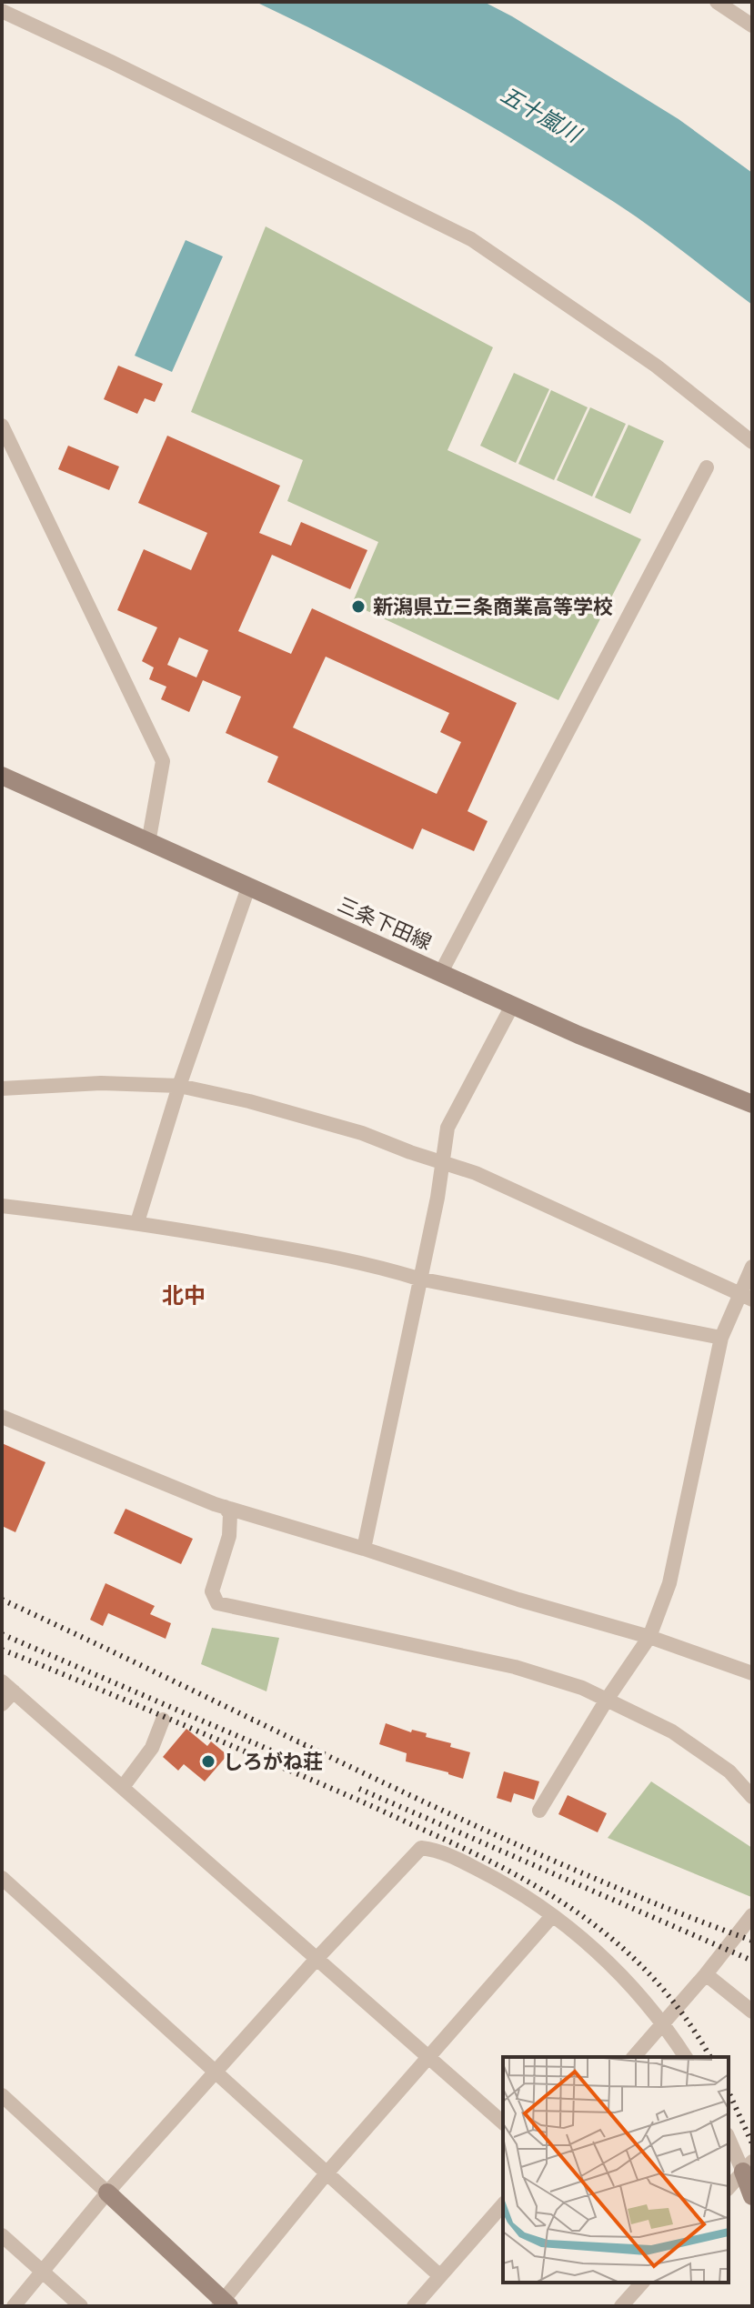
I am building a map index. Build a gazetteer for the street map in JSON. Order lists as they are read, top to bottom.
{
  "streets": {
    "main road": ["三条下田線"]
  },
  "districts": ["北中"],
  "water": ["五十嵐川"],
  "places": ["新潟県立三条商業高等学校", "しろがね荘"]
}
